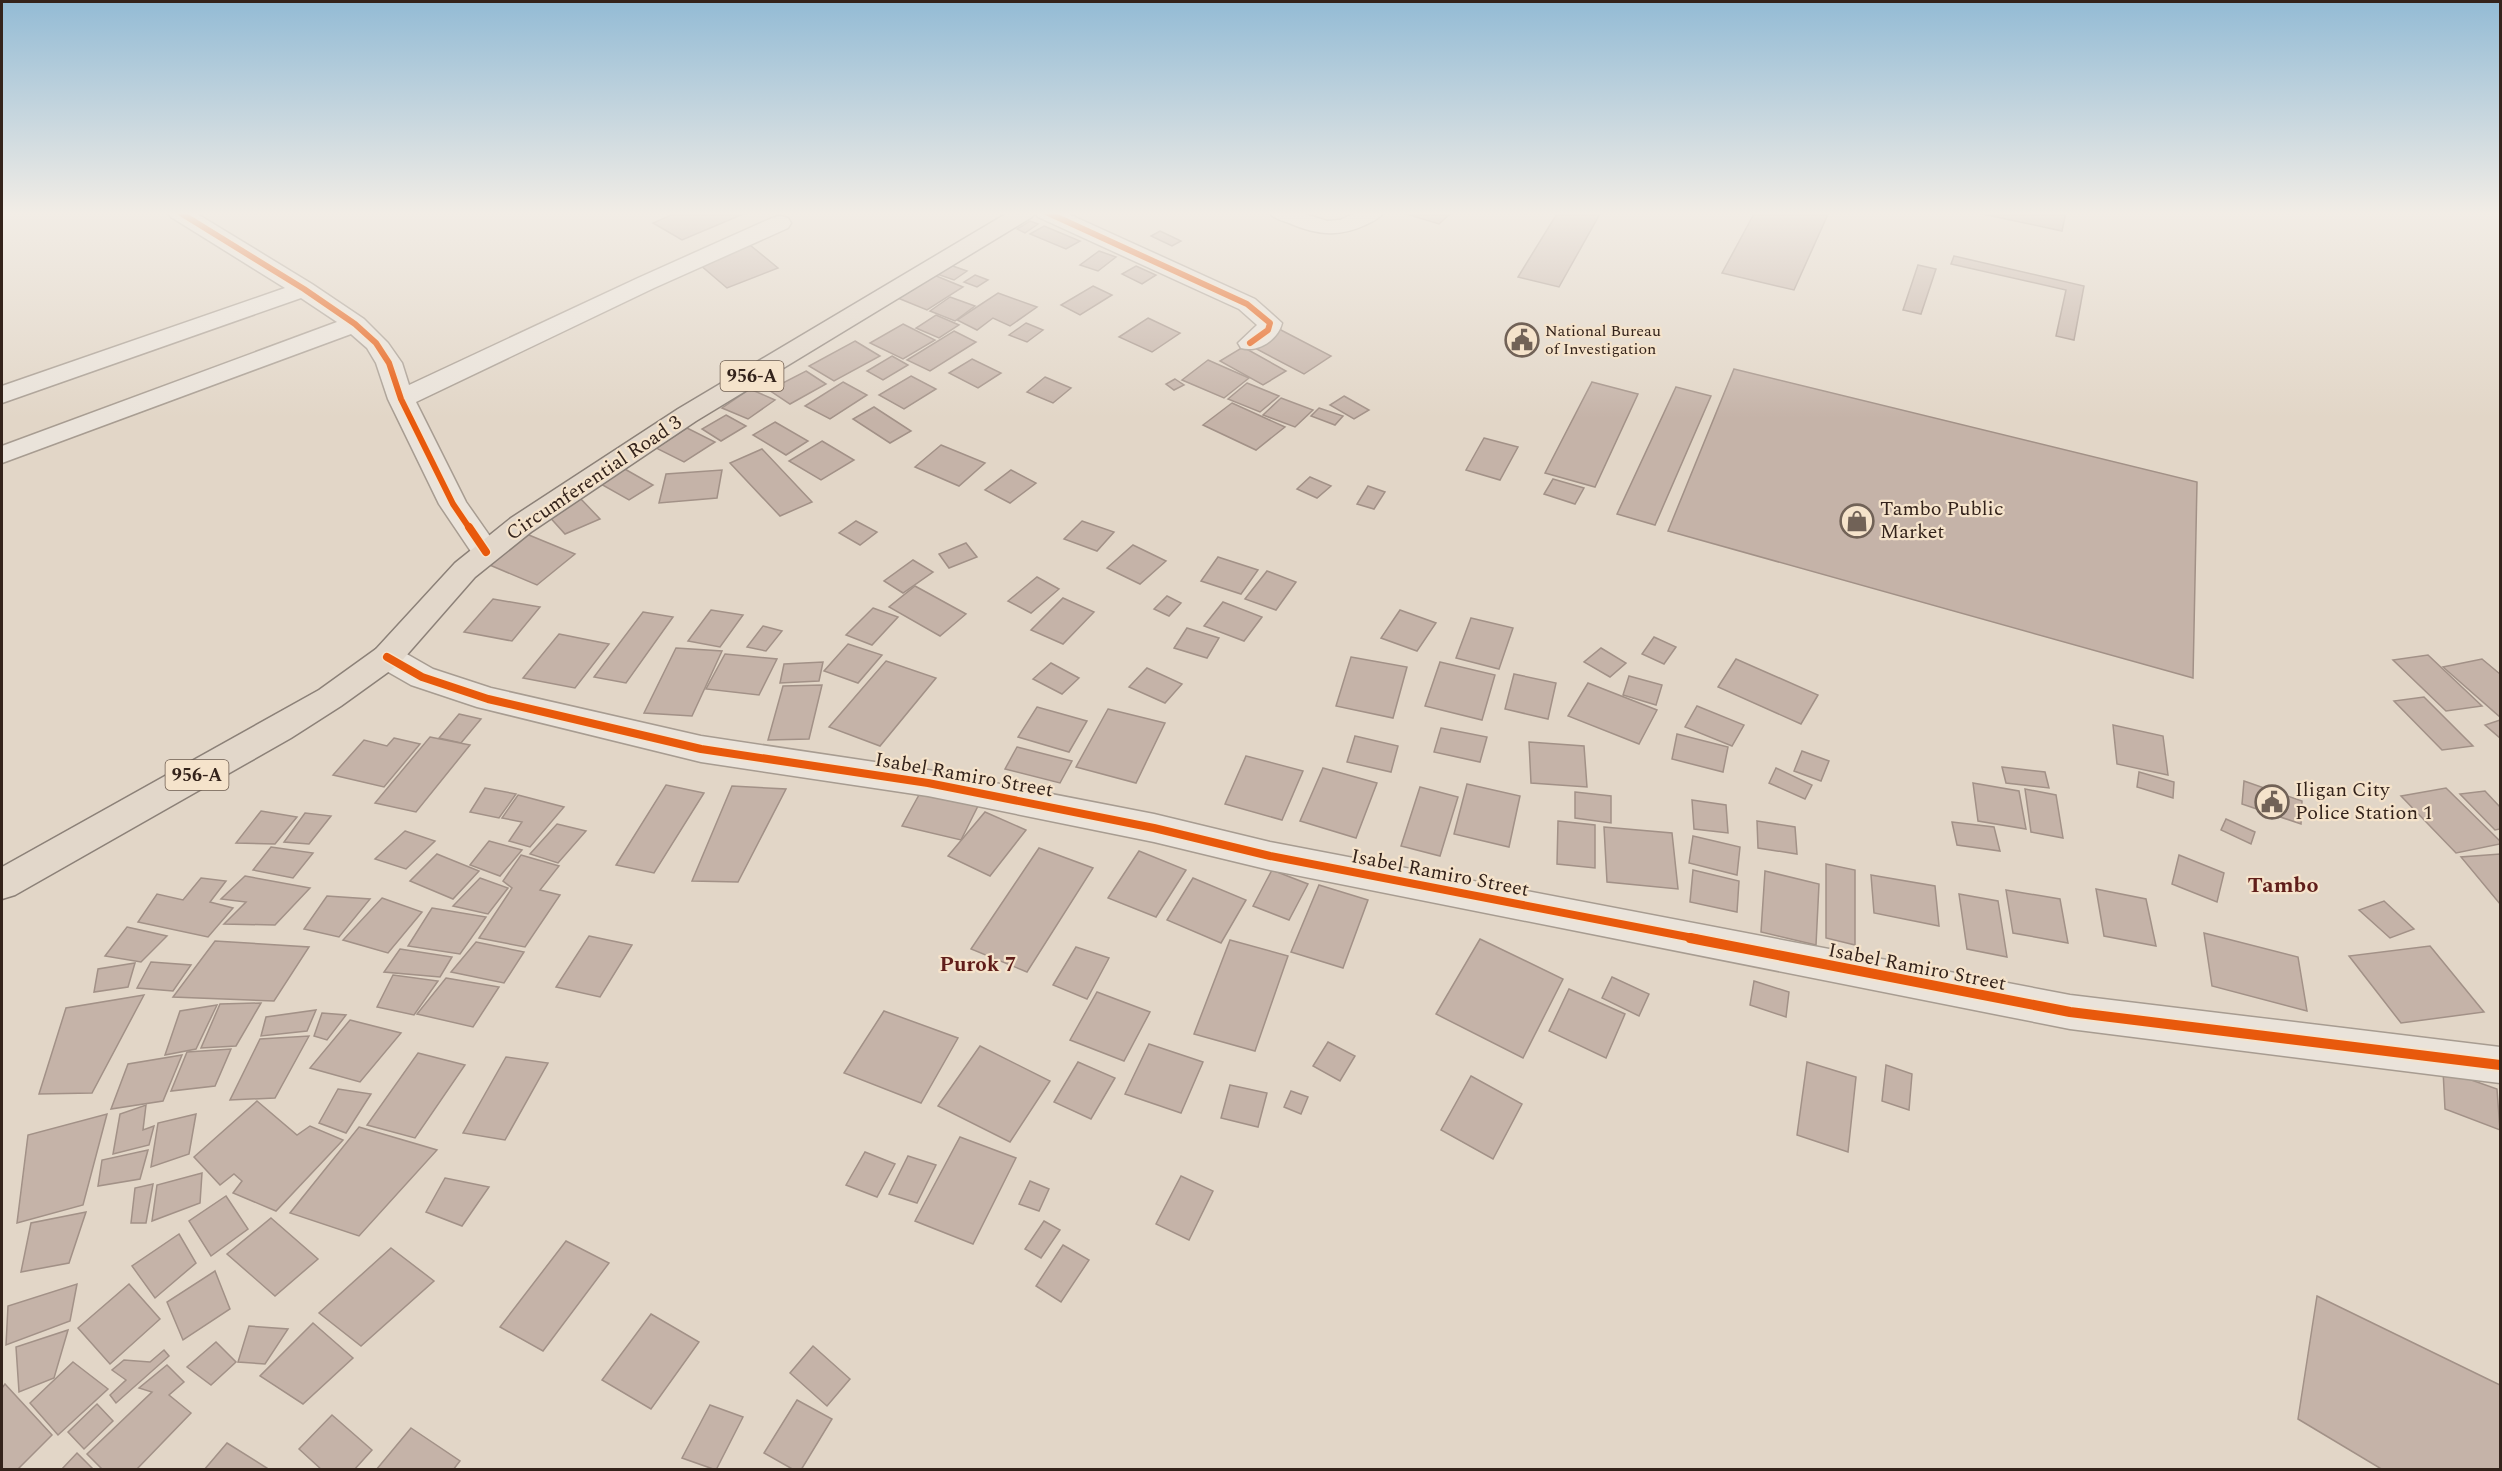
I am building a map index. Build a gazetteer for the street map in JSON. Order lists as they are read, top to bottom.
{
  "streets": {
    "main road": ["956-A", "Circumferential Road 3"],
    "street": ["Isabel Ramiro Street"]
  },
  "crossings": [
    ["Circumferential Road 3", "Isabel Ramiro Street"]
  ],
  "districts": ["Tambo", "Purok 7"],
  "places": {
    "public building": ["National Bureau of Investigation", "Iligan City Police Station 1"],
    "shop": ["Tambo Public Market"]
  }
}
